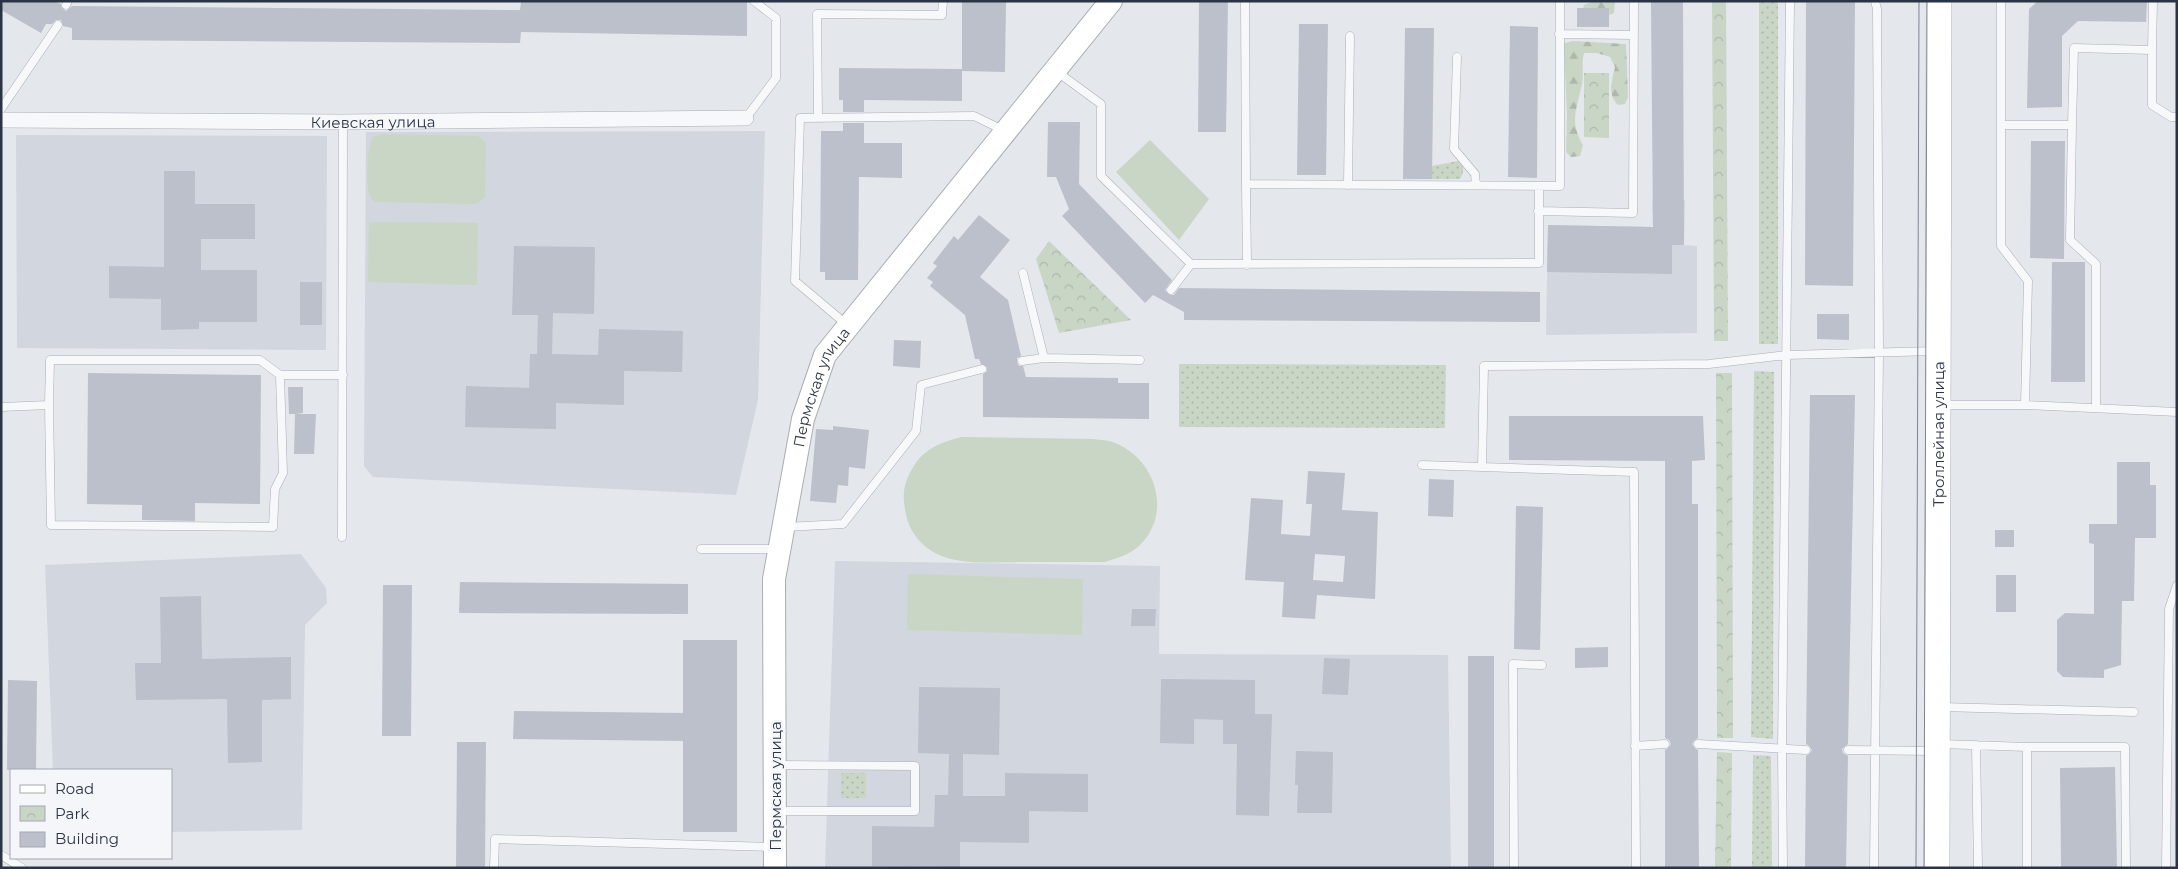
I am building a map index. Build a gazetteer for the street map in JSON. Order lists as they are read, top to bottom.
{
  "streets": {
    "main road": ["Троллейная улица"],
    "street": ["Киевская улица", "Пермская улица"]
  },
  "legend": ["Road", "Park", "Building"]
}
